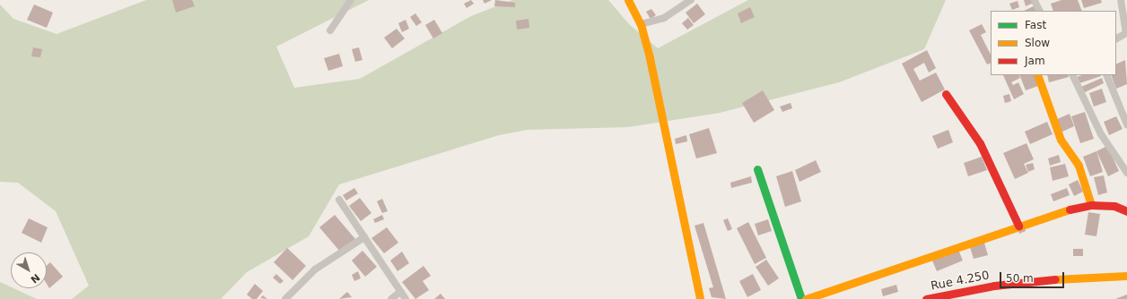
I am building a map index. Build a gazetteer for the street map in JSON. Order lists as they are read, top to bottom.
{
  "streets": {
    "street": ["Rue 4.250"]
  },
  "legend": ["Fast", "Slow", "Jam"],
  "scale_bar": "50 m",
  "north": "bottom right"
}
